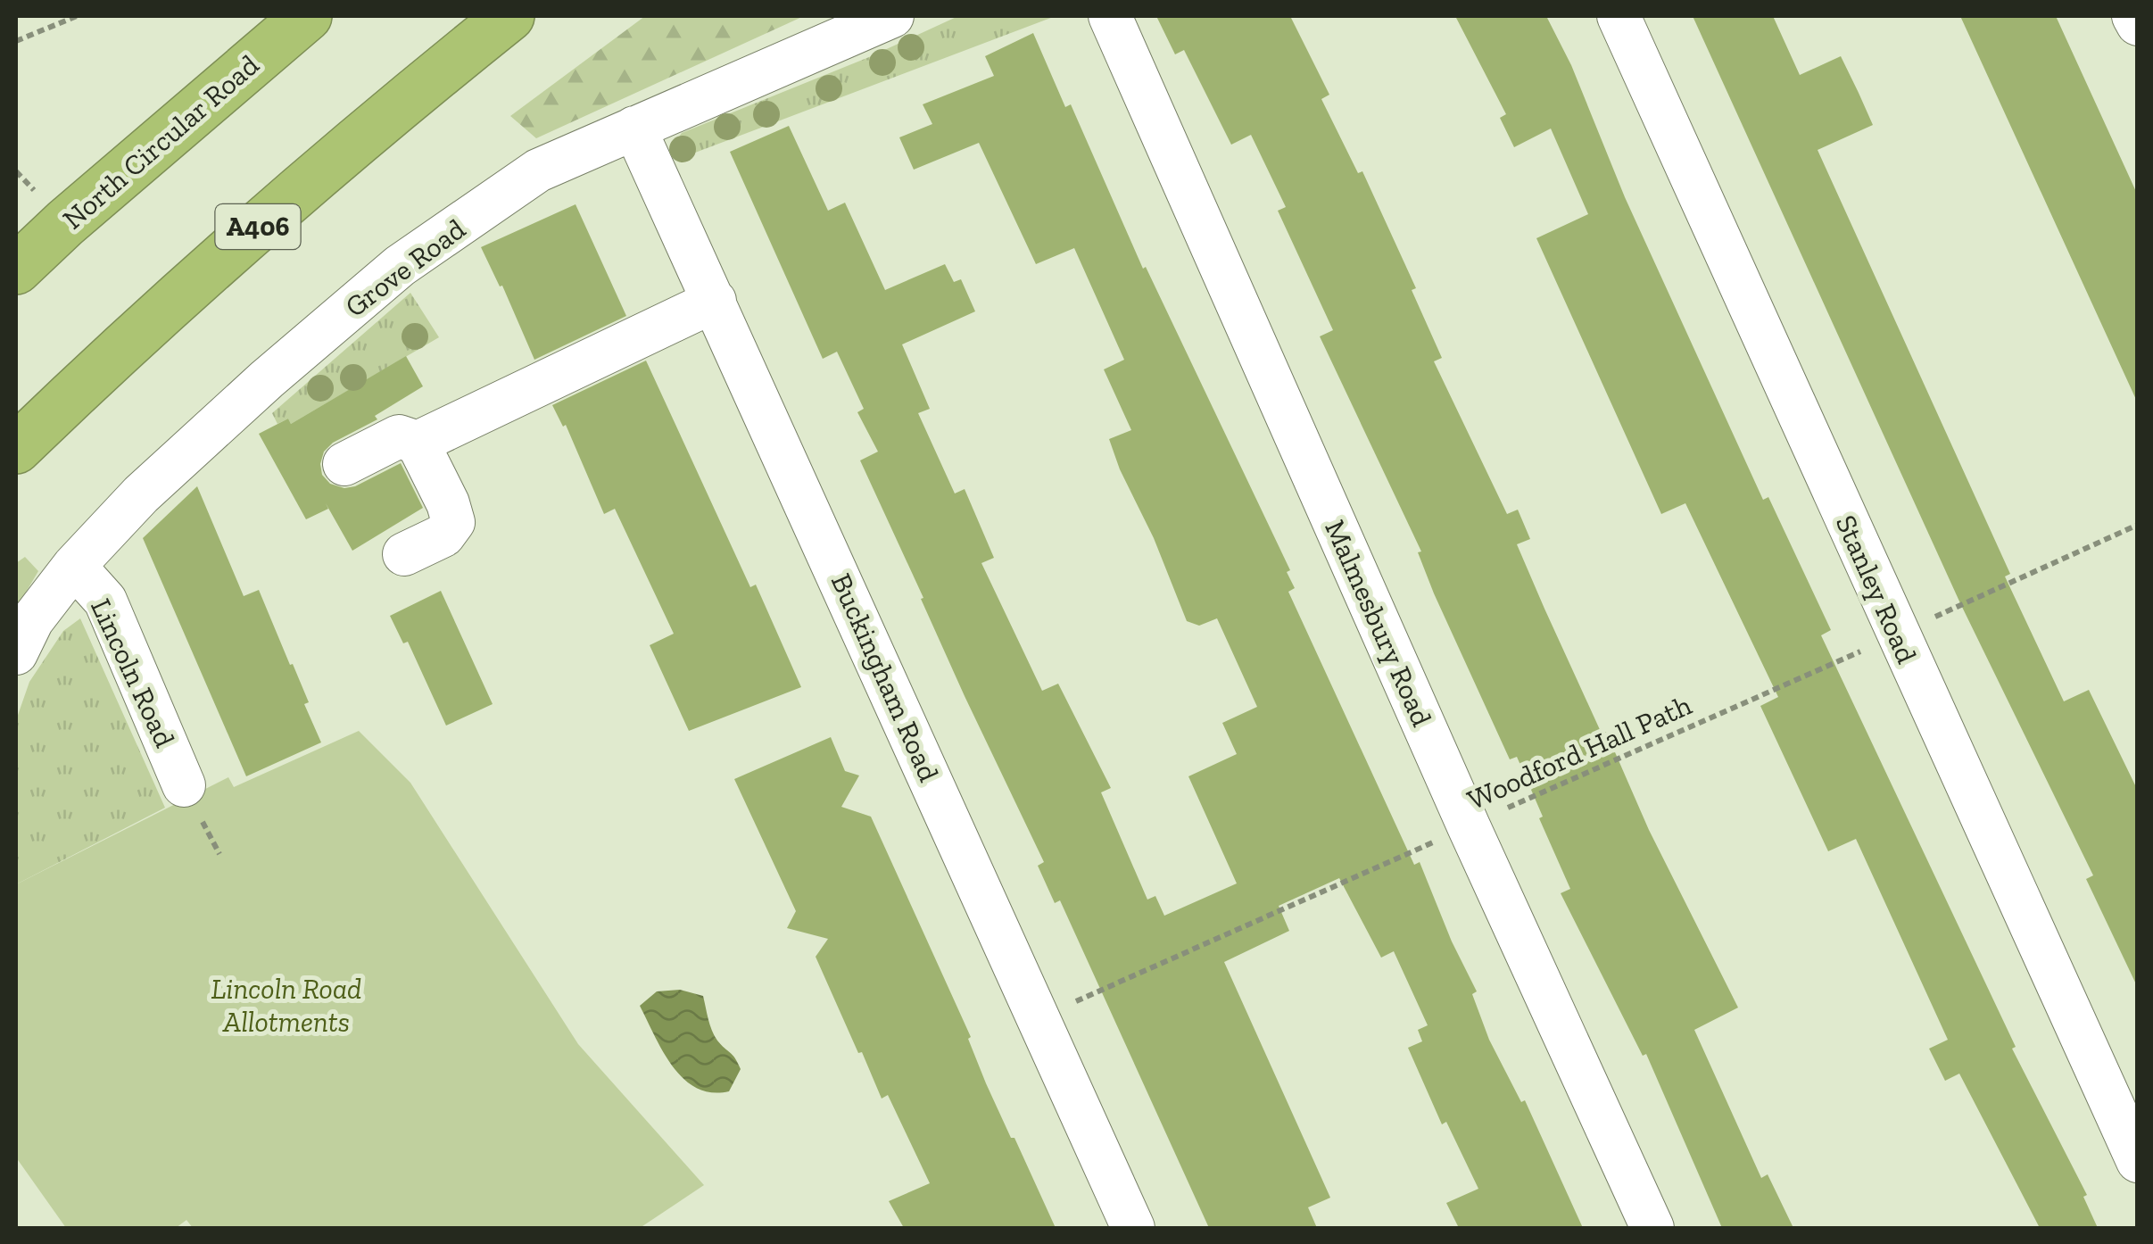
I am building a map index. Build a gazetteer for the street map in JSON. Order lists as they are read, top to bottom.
{
  "streets": {
    "highway": ["North Circular Road", "A406"],
    "street": [
      "Grove Road",
      "Stanley Road",
      "Malmesbury Road",
      "Lincoln Road",
      "Buckingham Road"
    ],
    "path": ["Woodford Hall Path"]
  },
  "crossings": [
    ["Grove Road", "Lincoln Road"],
    ["Grove Road", "Buckingham Road"],
    ["Stanley Road", "Woodford Hall Path"],
    ["Malmesbury Road", "Woodford Hall Path"],
    ["Buckingham Road", "Woodford Hall Path"]
  ],
  "parks": ["Lincoln Road Allotments"]
}
